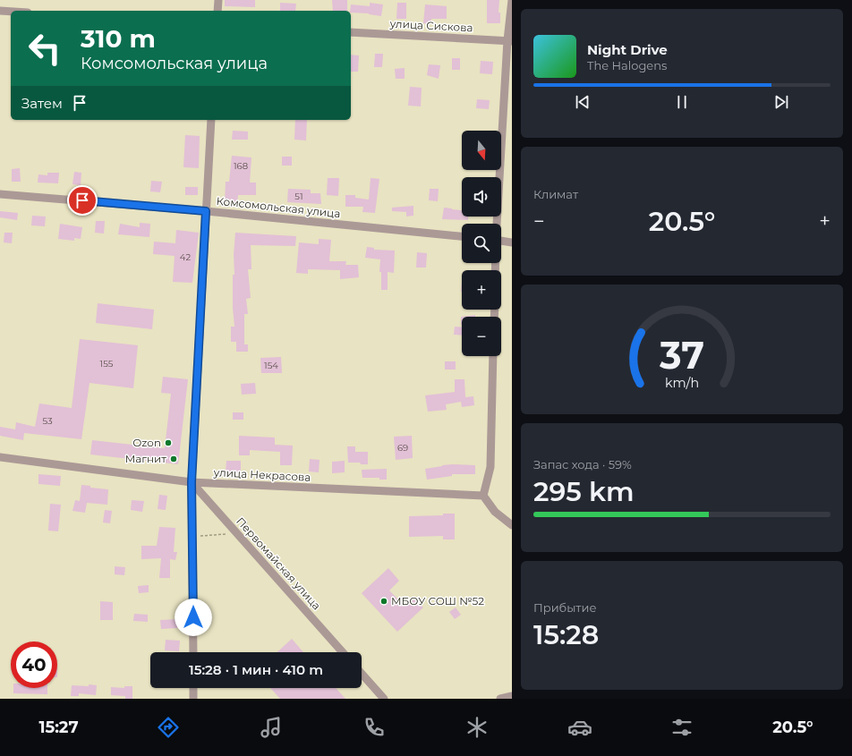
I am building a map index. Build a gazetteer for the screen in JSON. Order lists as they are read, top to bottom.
{
  "streets": {
    "street": [
      "улица Сискова",
      "Комсомольская улица",
      "улица Некрасова",
      "Первомайская улица"
    ]
  },
  "crossings": [
    ["улица Некрасова", "Первомайская улица"]
  ],
  "places": ["Ozon", "Магнит", "МБОУ СОШ №52"],
  "house_numbers": [
    "168",
    "51",
    "42",
    "155",
    "154",
    "53",
    "69"
  ],
  "north": "bottom",
  "page": {
    "turn": ["310 m", "Комсомольская улица"],
    "song": ["Night Drive", "The Halogens"],
    "then": "Затем",
    "map_buttons": ["+", "−"],
    "tile": [
      "Климат",
      ["Запас хода · 59%", "295 km"],
      ["Прибытие", "15:28"]
    ],
    "heat": ["−", "20.5°", "+"],
    "limit": "40",
    "trip": "15:28 · 1 мин · 410 m",
    "tabs": ["15:27", "20.5°"],
    "gauge": ["37", "km/h"]
  }
}
